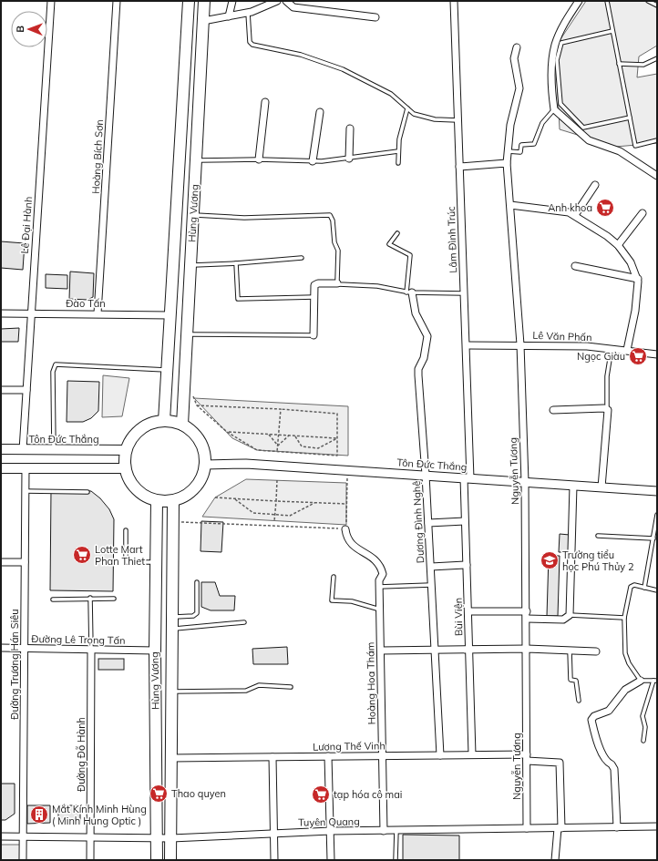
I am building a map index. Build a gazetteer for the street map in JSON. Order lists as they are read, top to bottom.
{
  "streets": {
    "main road": ["Hùng Vương", "Tôn Đức Thắng"],
    "street": [
      "Hoàng Bích Sơn",
      "Lê Đại Hành",
      "Lâm Đình Trúc",
      "Đào Tấn",
      "Lê Văn Phấn",
      "Nguyễn Tương",
      "Dương Đình Nghệ",
      "Bùi Viện",
      "Đường Lê Trọng Tấn",
      "Đường Trương Hán Siêu",
      "Hoàng Hoa Thám",
      "Lương Thế Vinh",
      "Đường Đỗ Hành",
      "Tuyên Quang"
    ]
  },
  "crossings": [
    ["Hoàng Bích Sơn", "Đào Tấn"],
    ["Hùng Vương", "Đào Tấn"],
    ["Hùng Vương", "Tôn Đức Thắng"],
    ["Hùng Vương", "Đường Lê Trọng Tấn"],
    ["Hùng Vương", "Lương Thế Vinh"],
    ["Hùng Vương", "Tuyên Quang"],
    ["Lê Đại Hành", "Đào Tấn"],
    ["Lê Đại Hành", "Tôn Đức Thắng"],
    ["Lâm Đình Trúc", "Lê Văn Phấn"],
    ["Lâm Đình Trúc", "Tôn Đức Thắng"],
    ["Lâm Đình Trúc", "Bùi Viện"],
    ["Lê Văn Phấn", "Nguyễn Tương"],
    ["Tôn Đức Thắng", "Nguyễn Tương"],
    ["Tôn Đức Thắng", "Dương Đình Nghệ"],
    ["Tôn Đức Thắng", "Bùi Viện"],
    ["Nguyễn Tương", "Lương Thế Vinh"],
    ["Nguyễn Tương", "Tuyên Quang"],
    ["Dương Đình Nghệ", "Lương Thế Vinh"],
    ["Bùi Viện", "Lương Thế Vinh"],
    ["Đường Lê Trọng Tấn", "Đường Trương Hán Siêu"],
    ["Đường Lê Trọng Tấn", "Đường Đỗ Hành"],
    ["Đường Trương Hán Siêu", "Tuyên Quang"],
    ["Hoàng Hoa Thám", "Lương Thế Vinh"],
    ["Hoàng Hoa Thám", "Tuyên Quang"],
    ["Lương Thế Vinh", "Tuyên Quang"],
    ["Đường Đỗ Hành", "Tuyên Quang"]
  ],
  "places": {
    "supermarket": [
      "Anh khoa",
      "Ngọc Giàu",
      "Lotte Mart Phan Thiet",
      "Thao quyen",
      "tạp hóa cô mai"
    ],
    "school or university": ["Trường tiểu học Phú Thủy 2"],
    "building": ["Mắt Kính Minh Hùng ( Minh Hung Optic )"]
  },
  "north": "left"
}
